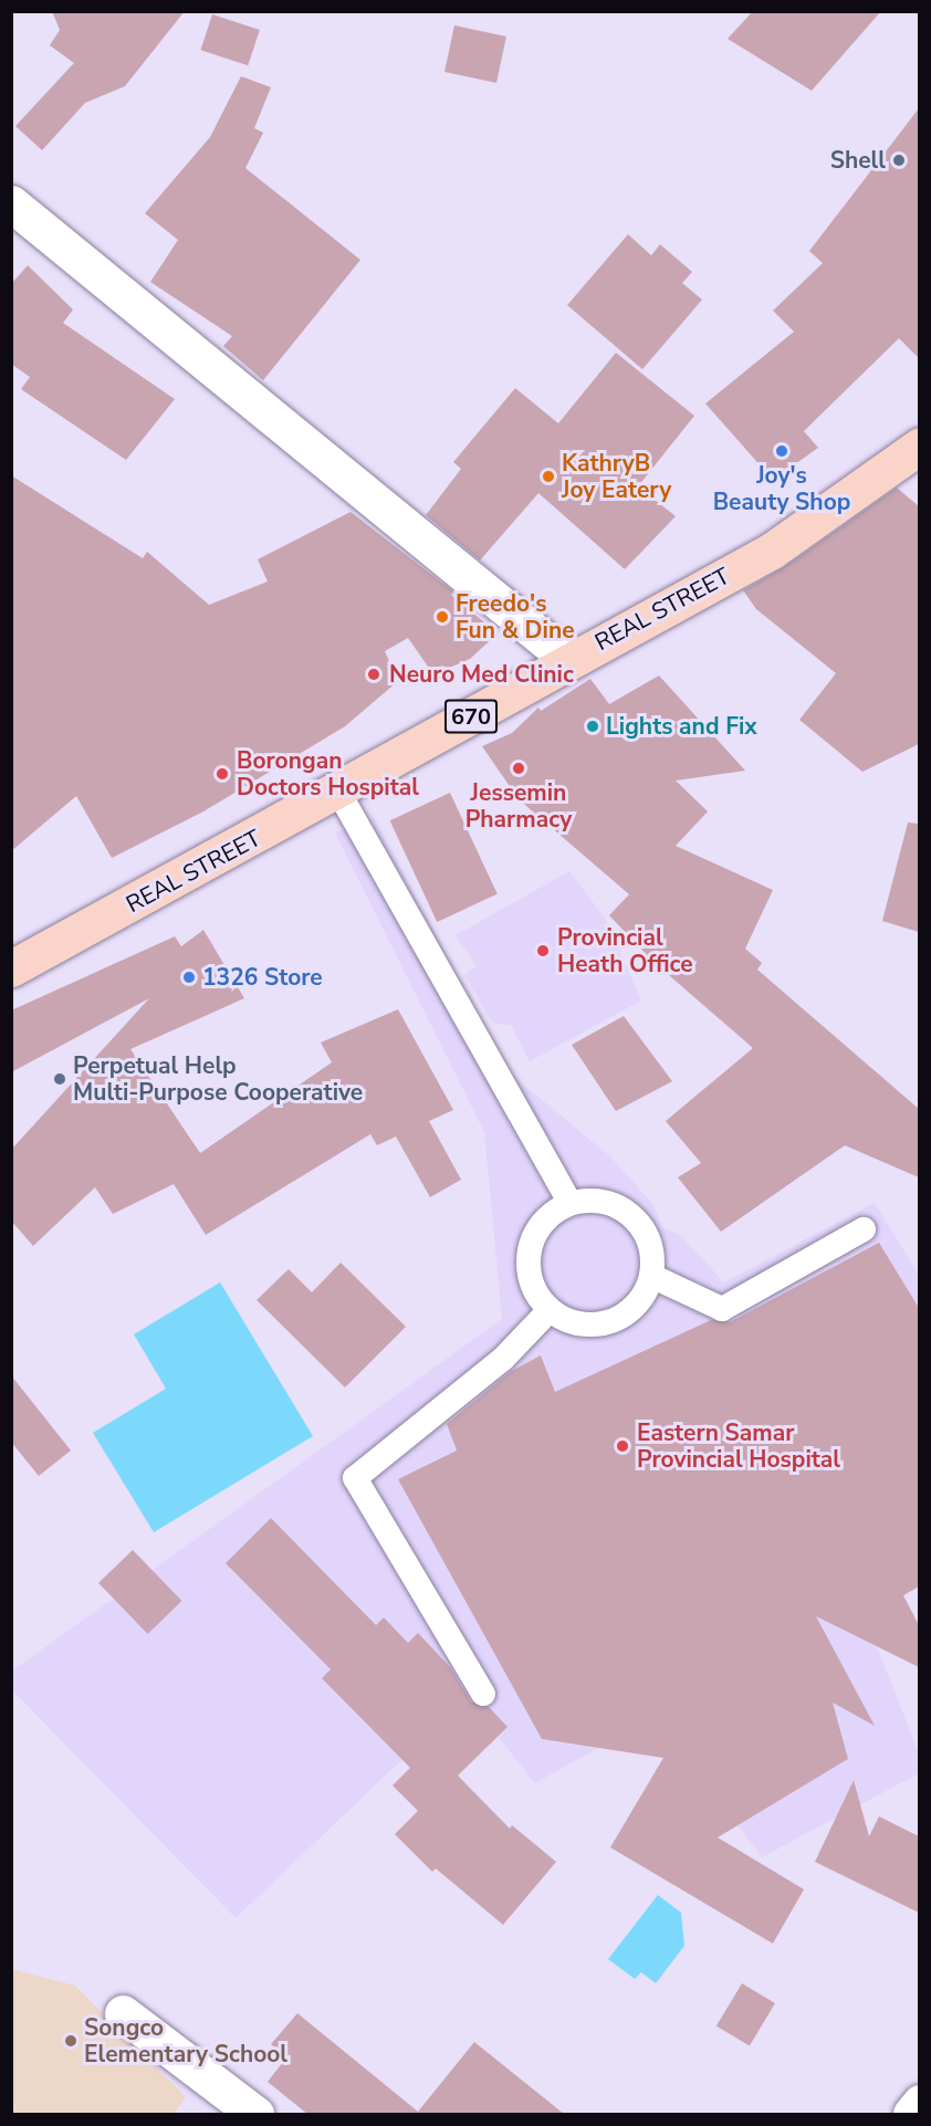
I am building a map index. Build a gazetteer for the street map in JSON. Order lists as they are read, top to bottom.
{
  "streets": {
    "main road": ["REAL STREET", "670"]
  },
  "places": [
    "Shell",
    "Joy's Beauty Shop",
    "KathryB Joy Eatery",
    "Freedo's Fun & Dine",
    "Neuro Med Clinic",
    "Lights and Fix",
    "Jessemin Pharmacy",
    "Borongan Doctors Hospital",
    "Provincial Heath Office",
    "1326 Store",
    "Perpetual Help Multi-Purpose Cooperative",
    "Eastern Samar Provincial Hospital",
    "Songco Elementary School"
  ]
}
